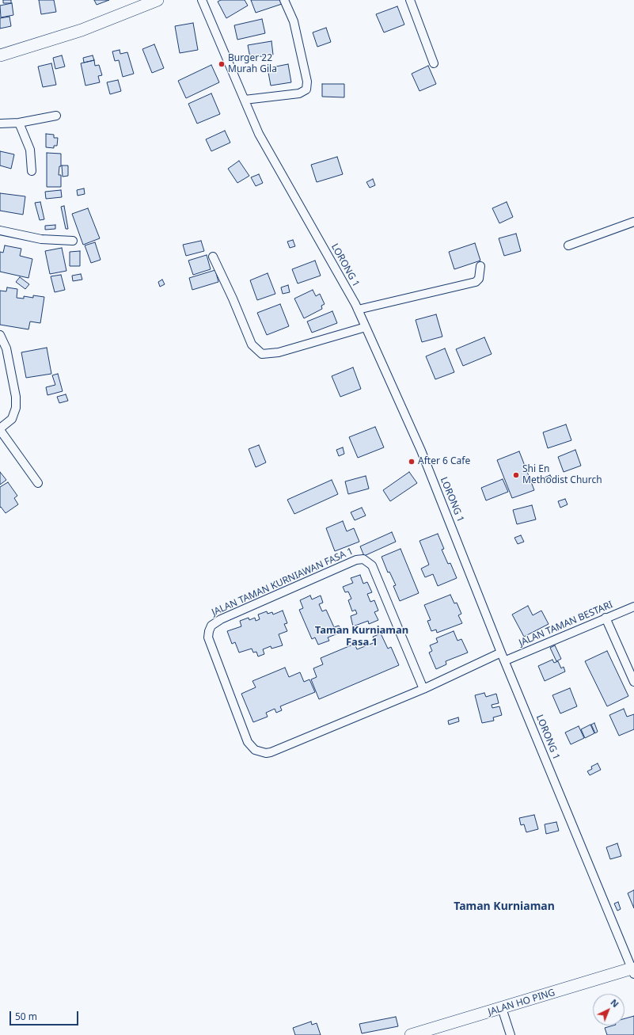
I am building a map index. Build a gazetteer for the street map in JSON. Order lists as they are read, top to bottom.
{
  "streets": {
    "street": [
      "LORONG 1",
      "JALAN TAMAN KURNIAWAN FASA 1",
      "JALAN TAMAN BESTARI",
      "JALAN HO PING"
    ]
  },
  "crossings": [
    ["LORONG 1", "JALAN TAMAN KURNIAWAN FASA 1"],
    ["LORONG 1", "JALAN TAMAN BESTARI"],
    ["LORONG 1", "JALAN HO PING"]
  ],
  "districts": ["Taman Kurniaman Fasa 1", "Taman Kurniaman"],
  "places": ["Burger 22 Murah Gila", "After 6 Cafe", "Shi En Methodist Church"],
  "scale_bar": "50 m",
  "north": "top right"
}
